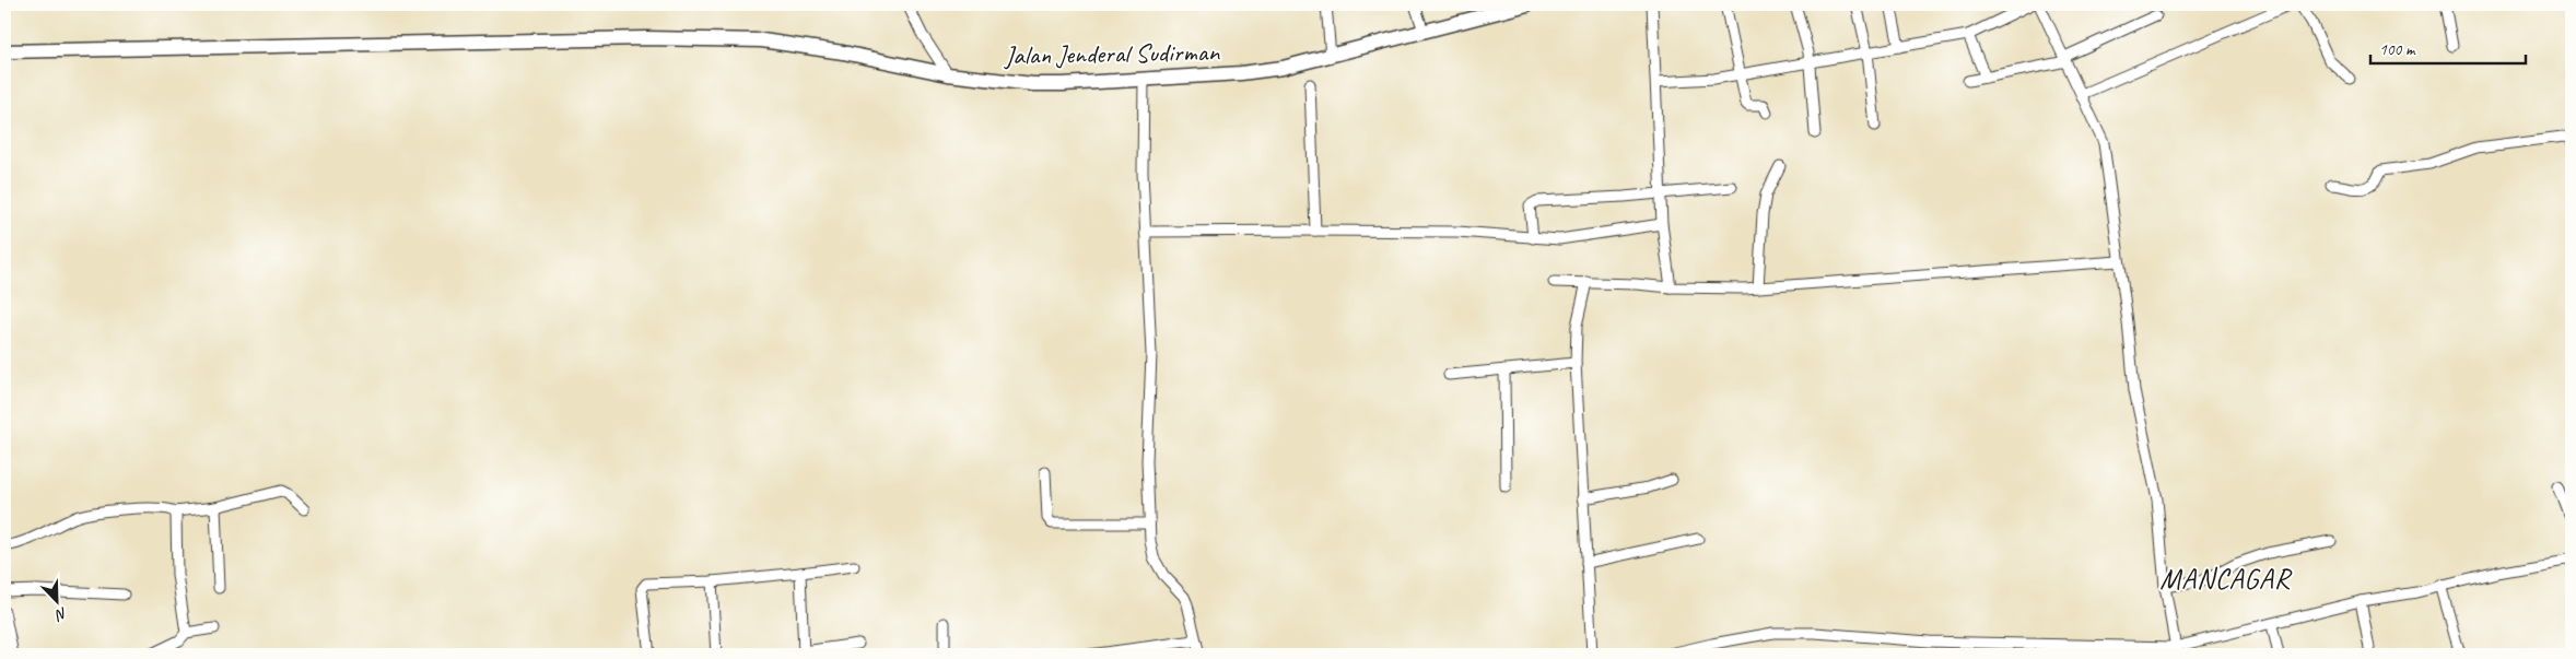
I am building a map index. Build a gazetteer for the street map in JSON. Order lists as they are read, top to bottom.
{
  "streets": {
    "main road": ["Jalan Jenderal Sudirman"]
  },
  "districts": ["MANCAGAR"],
  "scale_bar": "100 m",
  "north": "bottom right"
}
